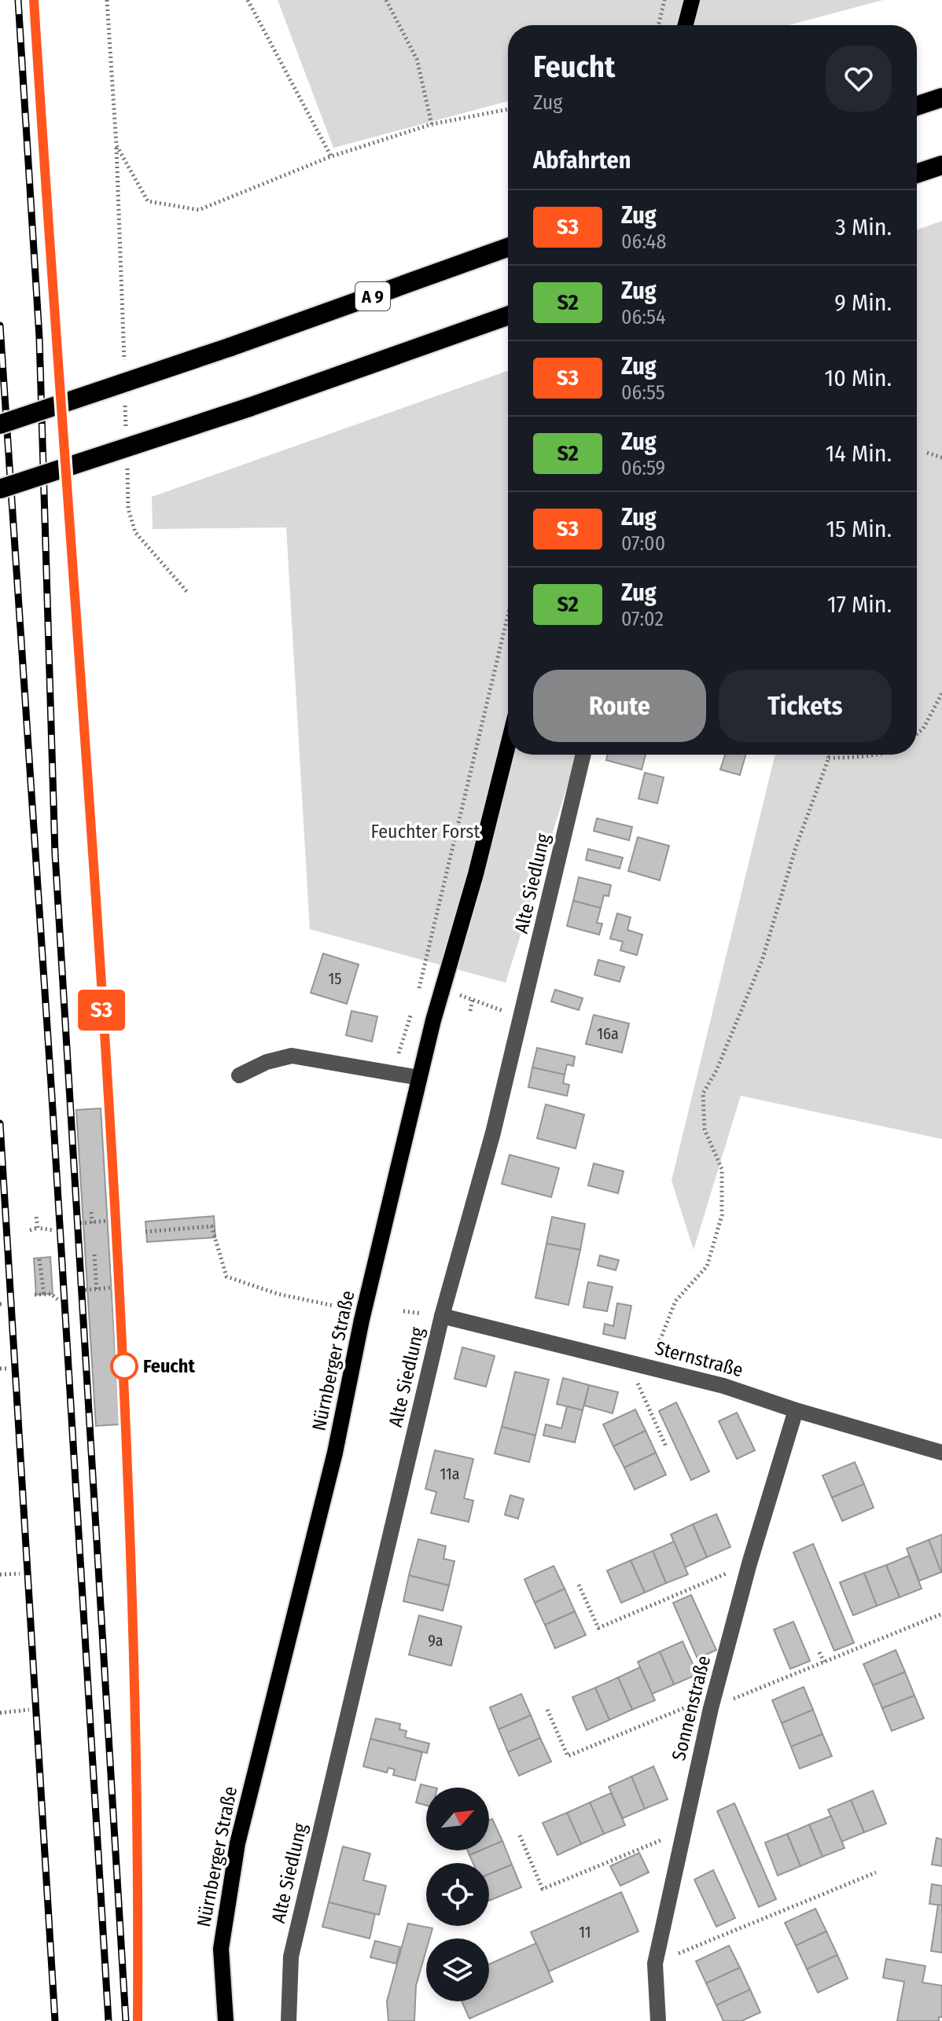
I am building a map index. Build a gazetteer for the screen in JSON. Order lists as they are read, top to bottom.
{
  "streets": {
    "highway": ["A 9"],
    "main road": ["Nürnberger Straße"],
    "street": ["Alte Siedlung", "Sternstraße", "Sonnenstraße"]
  },
  "crossings": [
    ["Alte Siedlung", "Sternstraße"],
    ["Sternstraße", "Sonnenstraße"]
  ],
  "parks": ["Feuchter Forst"],
  "places": ["Feucht"],
  "house_numbers": [
    "15",
    "16a",
    "11a",
    "9a",
    "11"
  ],
  "north": "top right",
  "page": {
    "on_map": "S3",
    "heading": [
      ["Feucht", "Zug"],
      "Abfahrten"
    ],
    "list": [
      {
        "mark": "S3",
        "name": "Zug",
        "note": "06:48",
        "value": "3 Min."
      },
      {
        "mark": "S2",
        "name": "Zug",
        "note": "06:54",
        "value": "9 Min."
      },
      {
        "mark": "S3",
        "name": "Zug",
        "note": "06:55",
        "value": "10 Min."
      },
      {
        "mark": "S2",
        "name": "Zug",
        "note": "06:59",
        "value": "14 Min."
      },
      {
        "mark": "S3",
        "name": "Zug",
        "note": "07:00",
        "value": "15 Min."
      },
      {
        "mark": "S2",
        "name": "Zug",
        "note": "07:02",
        "value": "17 Min."
      }
    ],
    "buttons": ["Route", "Tickets"]
  }
}
